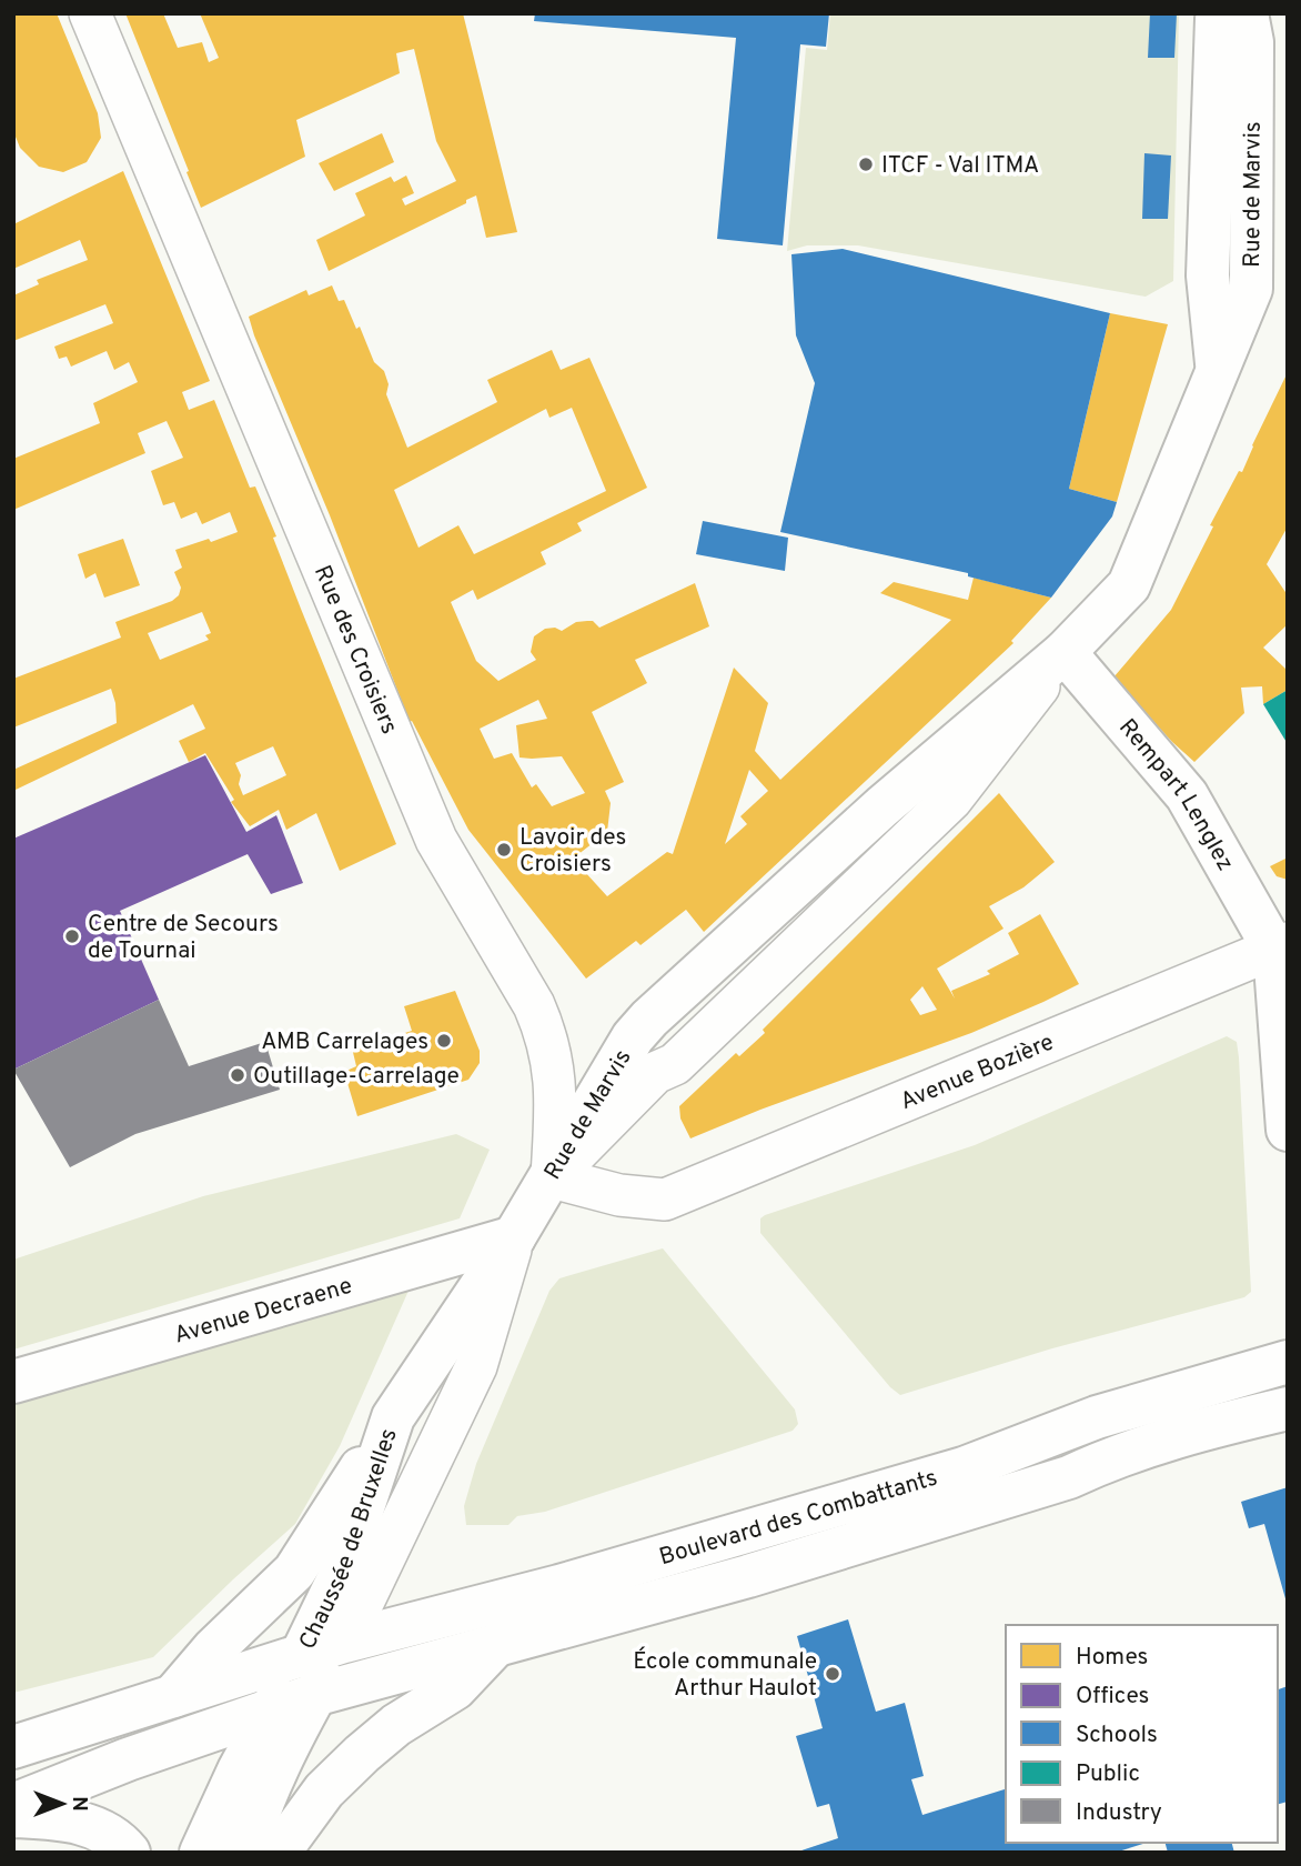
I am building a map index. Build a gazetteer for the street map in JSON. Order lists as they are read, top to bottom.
{
  "streets": {
    "street": [
      "Rue de Marvis",
      "Rue des Croisiers",
      "Rempart Lenglez",
      "Avenue Bozière",
      "Avenue Decraene",
      "Boulevard des Combattants",
      "Chaussée de Bruxelles"
    ]
  },
  "crossings": [
    ["Rue de Marvis", "Rue des Croisiers"],
    ["Rue de Marvis", "Rempart Lenglez"],
    ["Rue de Marvis", "Avenue Bozière"],
    ["Rue de Marvis", "Chaussée de Bruxelles"],
    ["Rue des Croisiers", "Avenue Bozière"],
    ["Rue des Croisiers", "Chaussée de Bruxelles"],
    ["Rempart Lenglez", "Avenue Bozière"],
    ["Avenue Bozière", "Chaussée de Bruxelles"],
    ["Avenue Decraene", "Chaussée de Bruxelles"],
    ["Boulevard des Combattants", "Chaussée de Bruxelles"]
  ],
  "places": [
    "ITCF - Val ITMA",
    "Lavoir des Croisiers",
    "Centre de Secours de Tournai",
    "AMB Carrelages",
    "Outillage-Carrelage",
    "École communale Arthur Haulot"
  ],
  "legend": [
    "Homes",
    "Offices",
    "Schools",
    "Public",
    "Industry"
  ],
  "north": "right"
}
